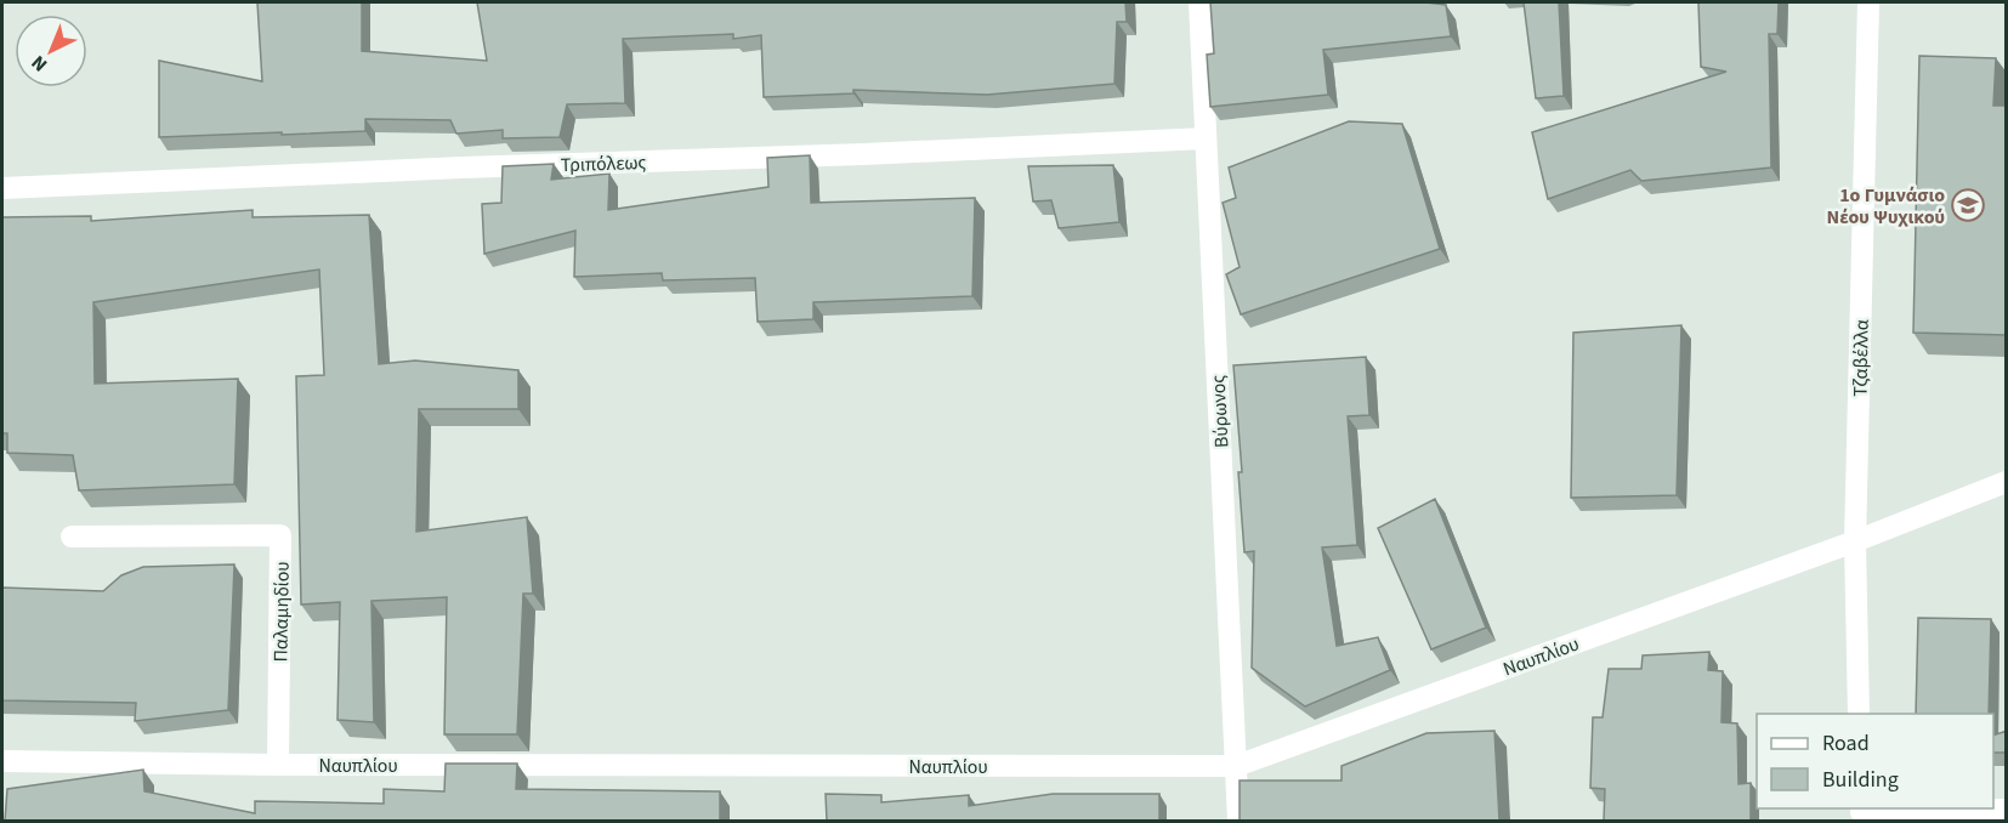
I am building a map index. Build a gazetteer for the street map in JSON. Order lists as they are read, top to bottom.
{
  "streets": {
    "street": [
      "Τριπόλεως",
      "Τζαβέλλα",
      "Βύρωνος",
      "Παλαμηδίου",
      "Ναυπλίου"
    ]
  },
  "crossings": [
    ["Τριπόλεως", "Βύρωνος"],
    ["Τζαβέλλα", "Ναυπλίου"],
    ["Βύρωνος", "Ναυπλίου"],
    ["Παλαμηδίου", "Ναυπλίου"]
  ],
  "places": {
    "school or university": ["1ο Γυμνάσιο Νέου Ψυχικού"]
  },
  "legend": ["Road", "Building"],
  "north": "bottom left"
}
